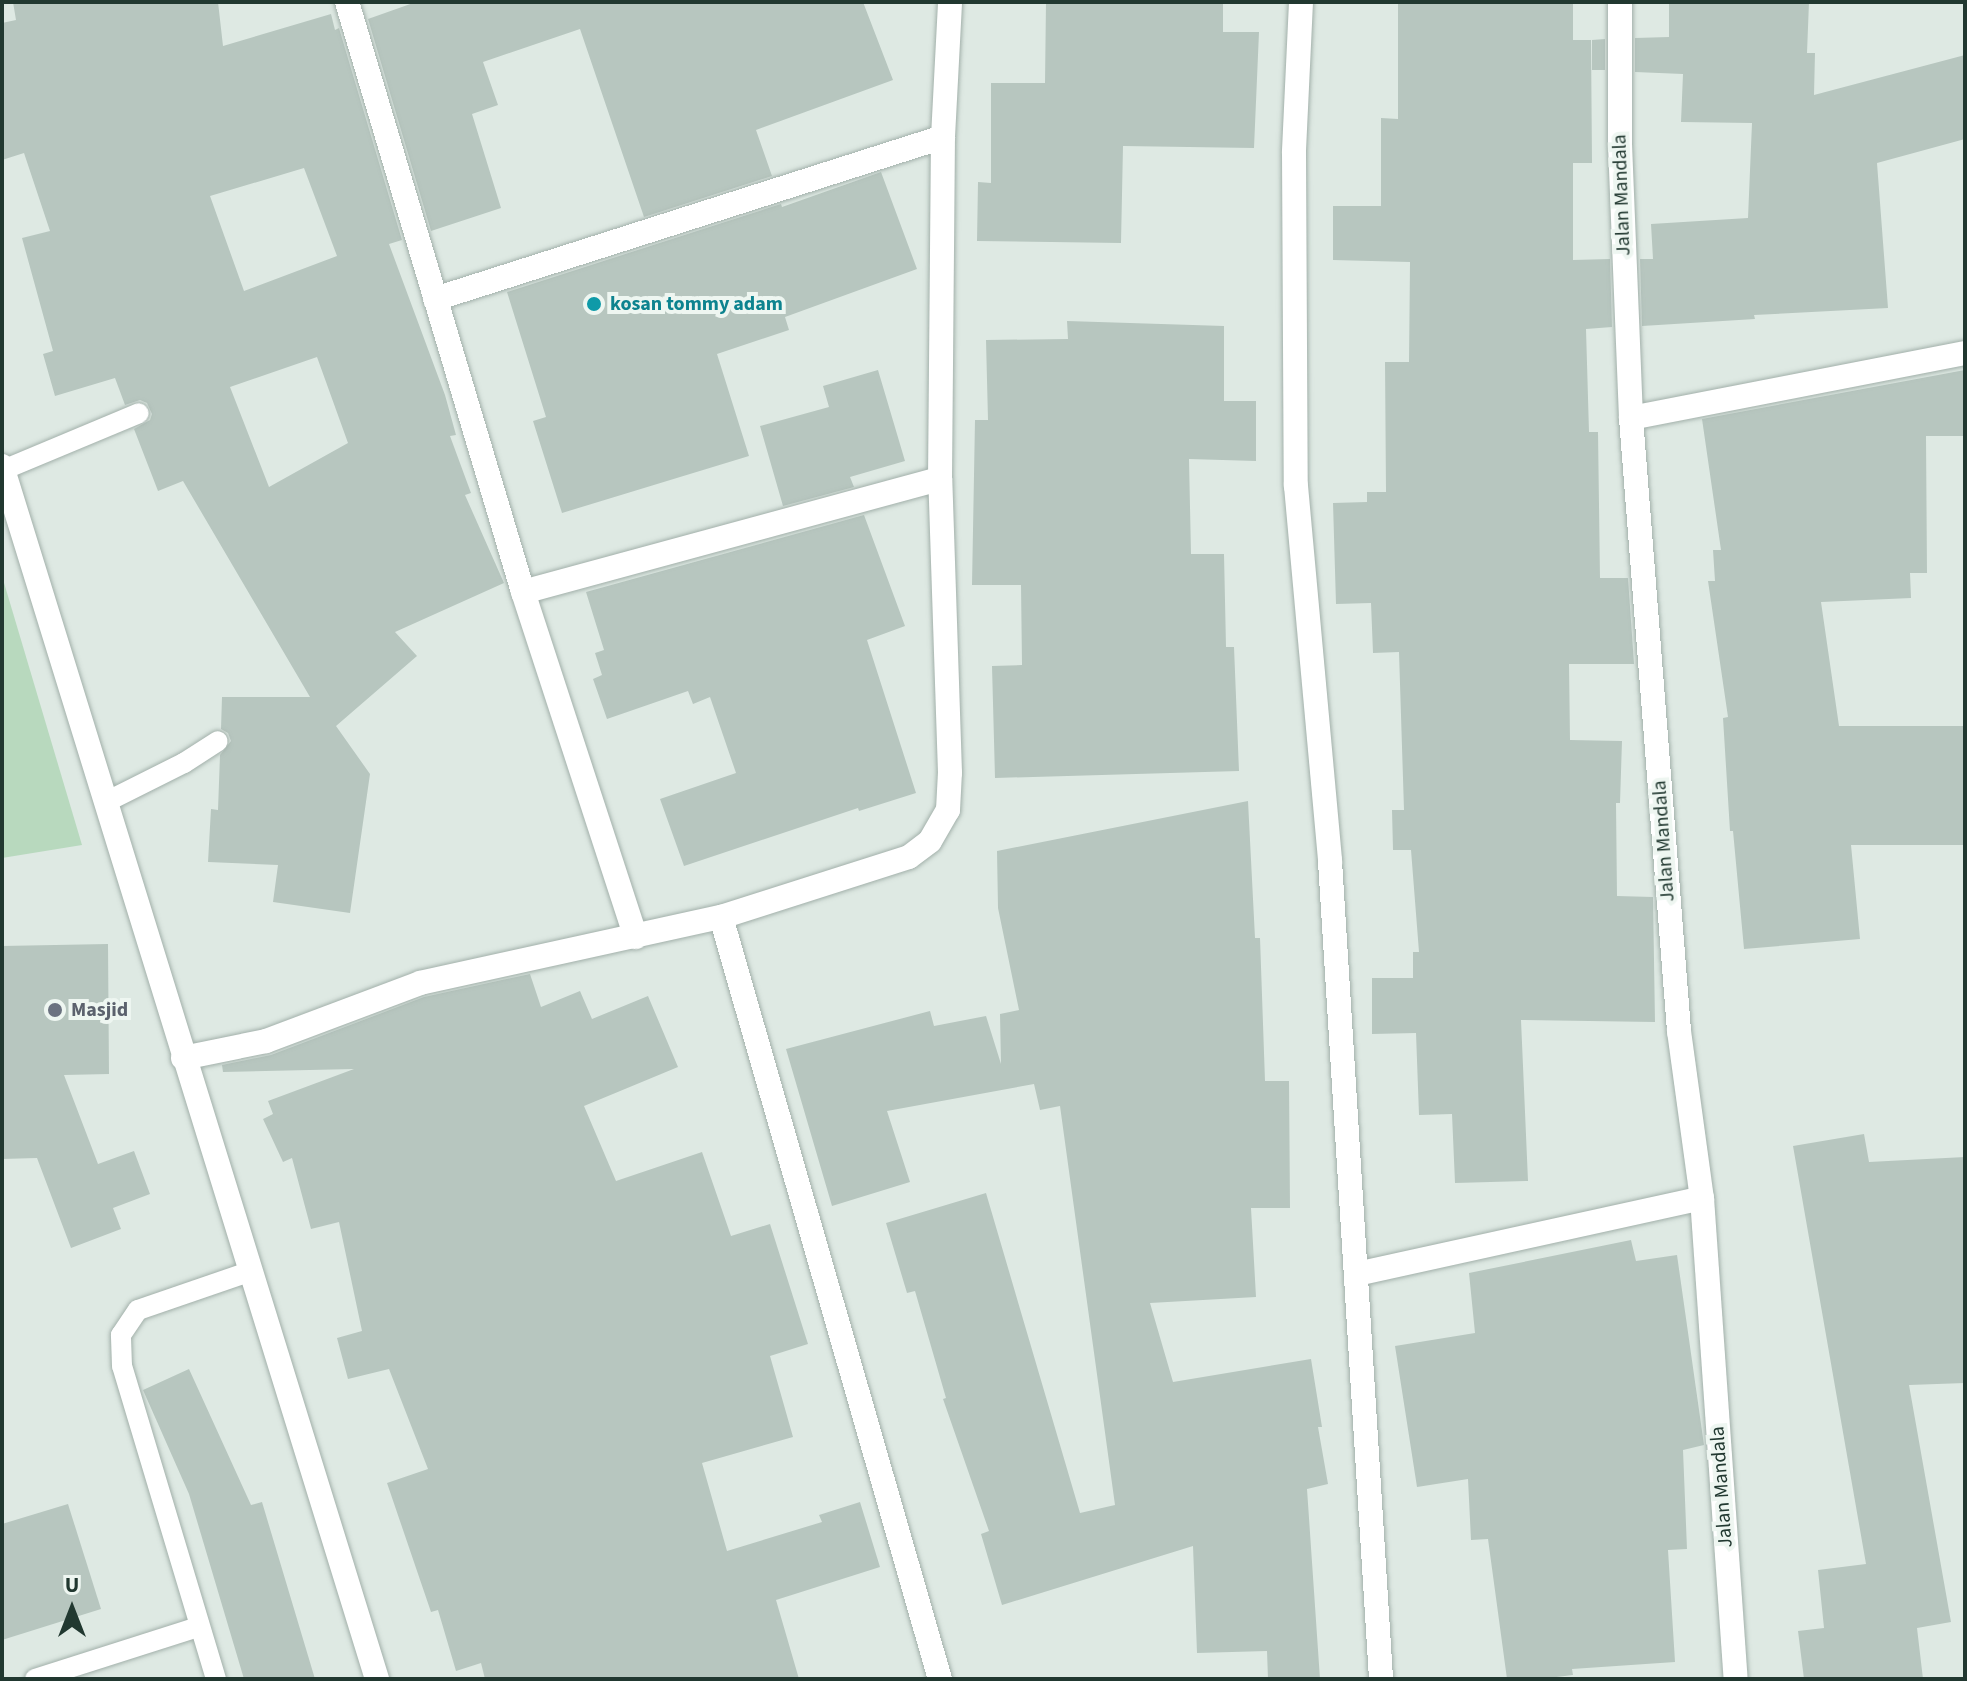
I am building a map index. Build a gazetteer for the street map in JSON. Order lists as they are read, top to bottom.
{
  "streets": {
    "street": ["Jalan Mandala"]
  },
  "places": ["kosan tommy adam", "Masjid"],
  "north": "top"
}
